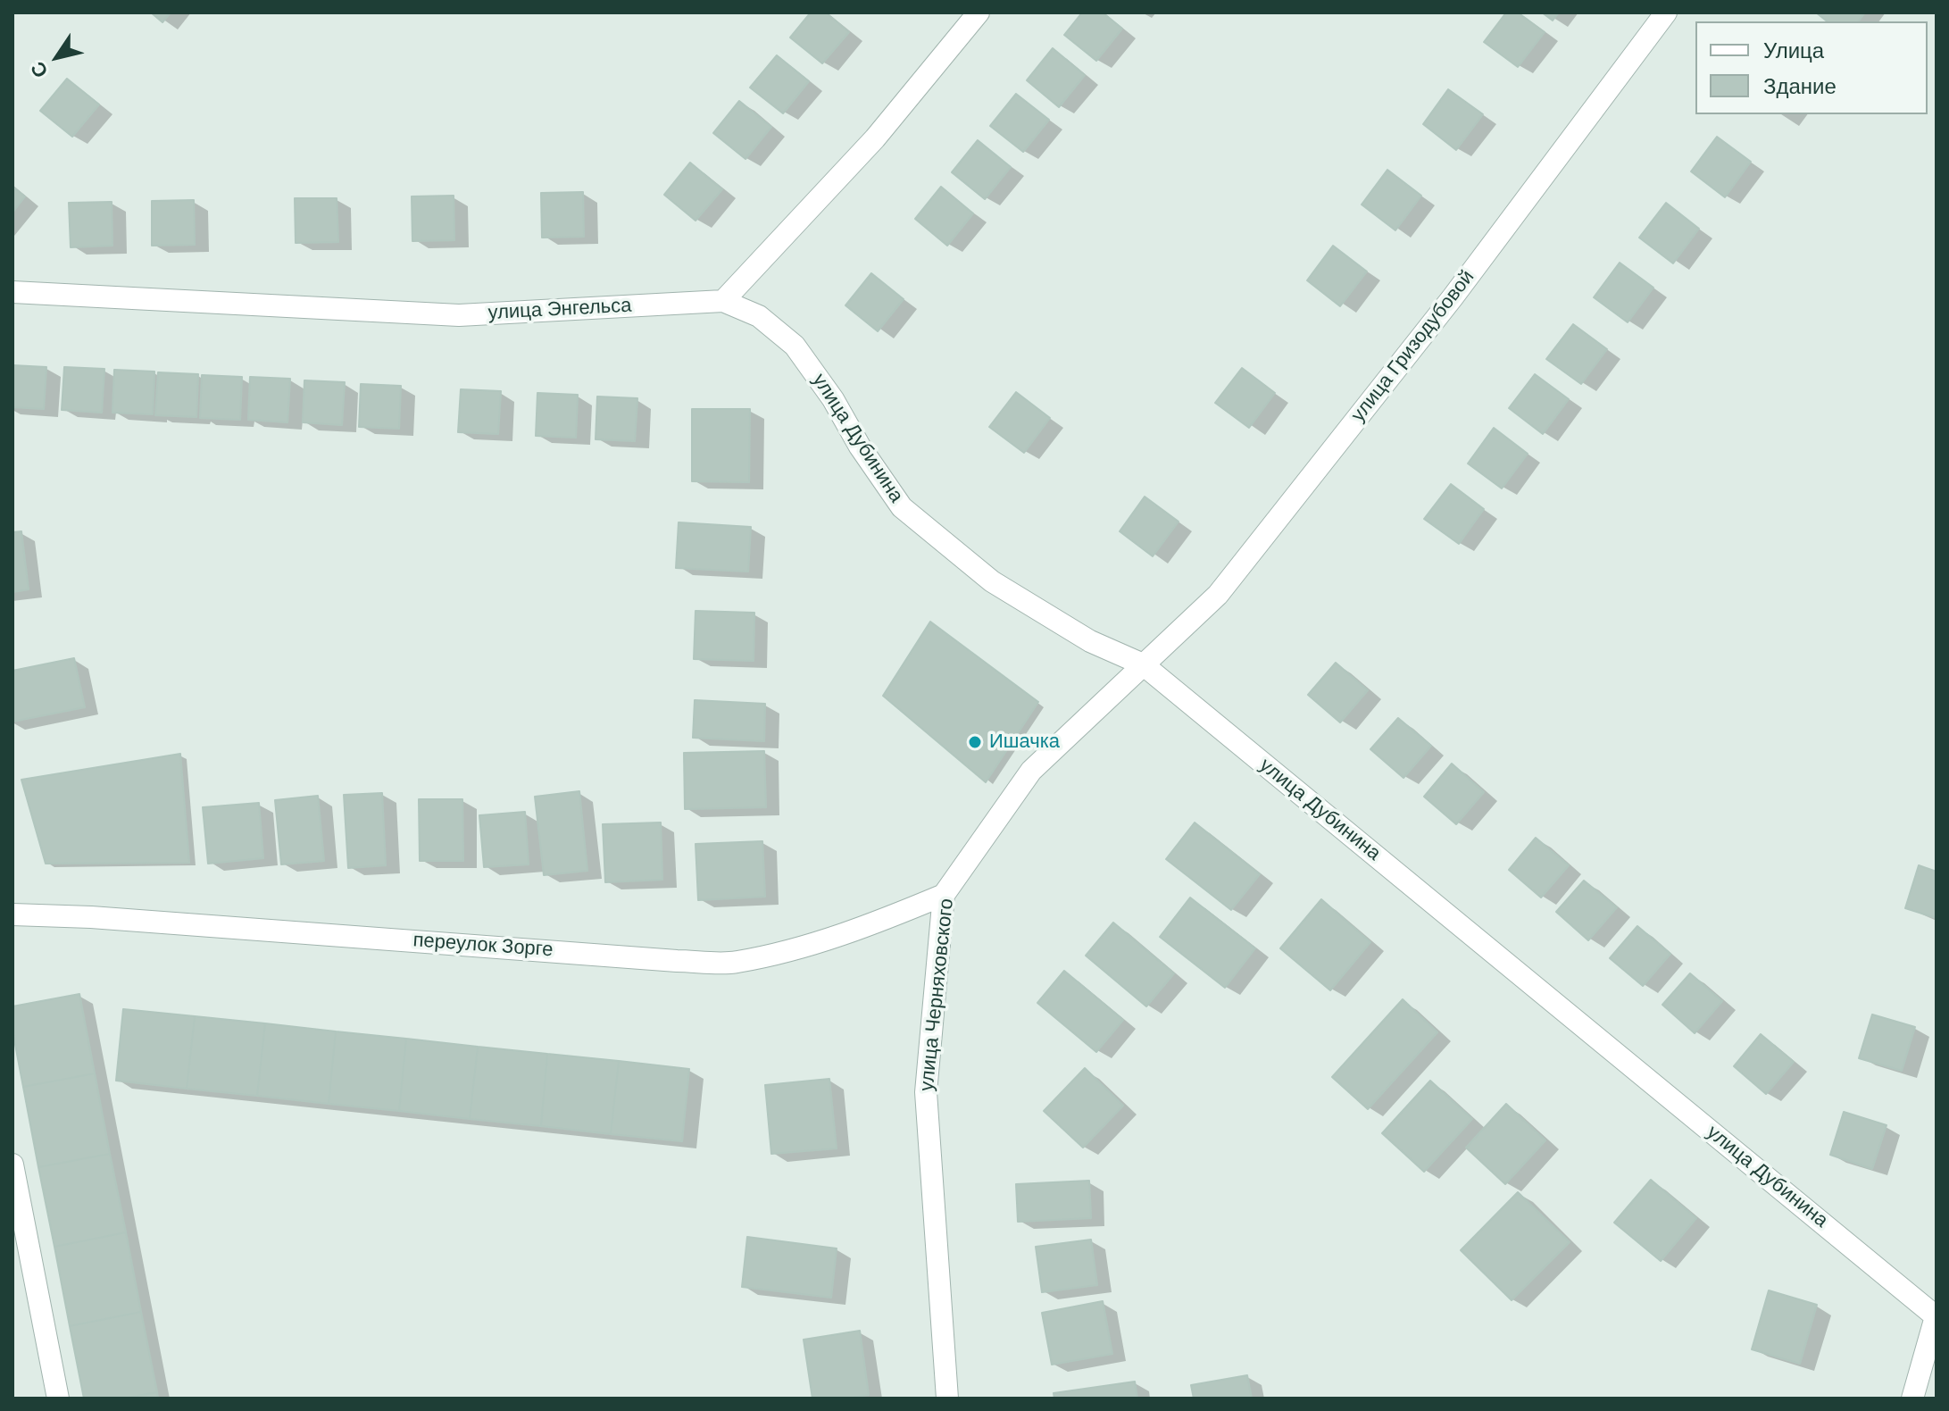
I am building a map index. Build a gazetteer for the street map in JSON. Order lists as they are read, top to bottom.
{
  "streets": {
    "street": [
      "улица Энгельса",
      "улица Гризодубовой",
      "улица Дубинина",
      "переулок Зорге",
      "улица Черняховского"
    ]
  },
  "crossings": [
    ["улица Энгельса", "улица Дубинина"],
    ["улица Гризодубовой", "улица Дубинина"],
    ["улица Гризодубовой", "улица Черняховского"],
    ["улица Дубинина", "улица Черняховского"],
    ["переулок Зорге", "улица Черняховского"]
  ],
  "places": ["Ишачка"],
  "legend": ["Улица", "Здание"],
  "north": "bottom left"
}
